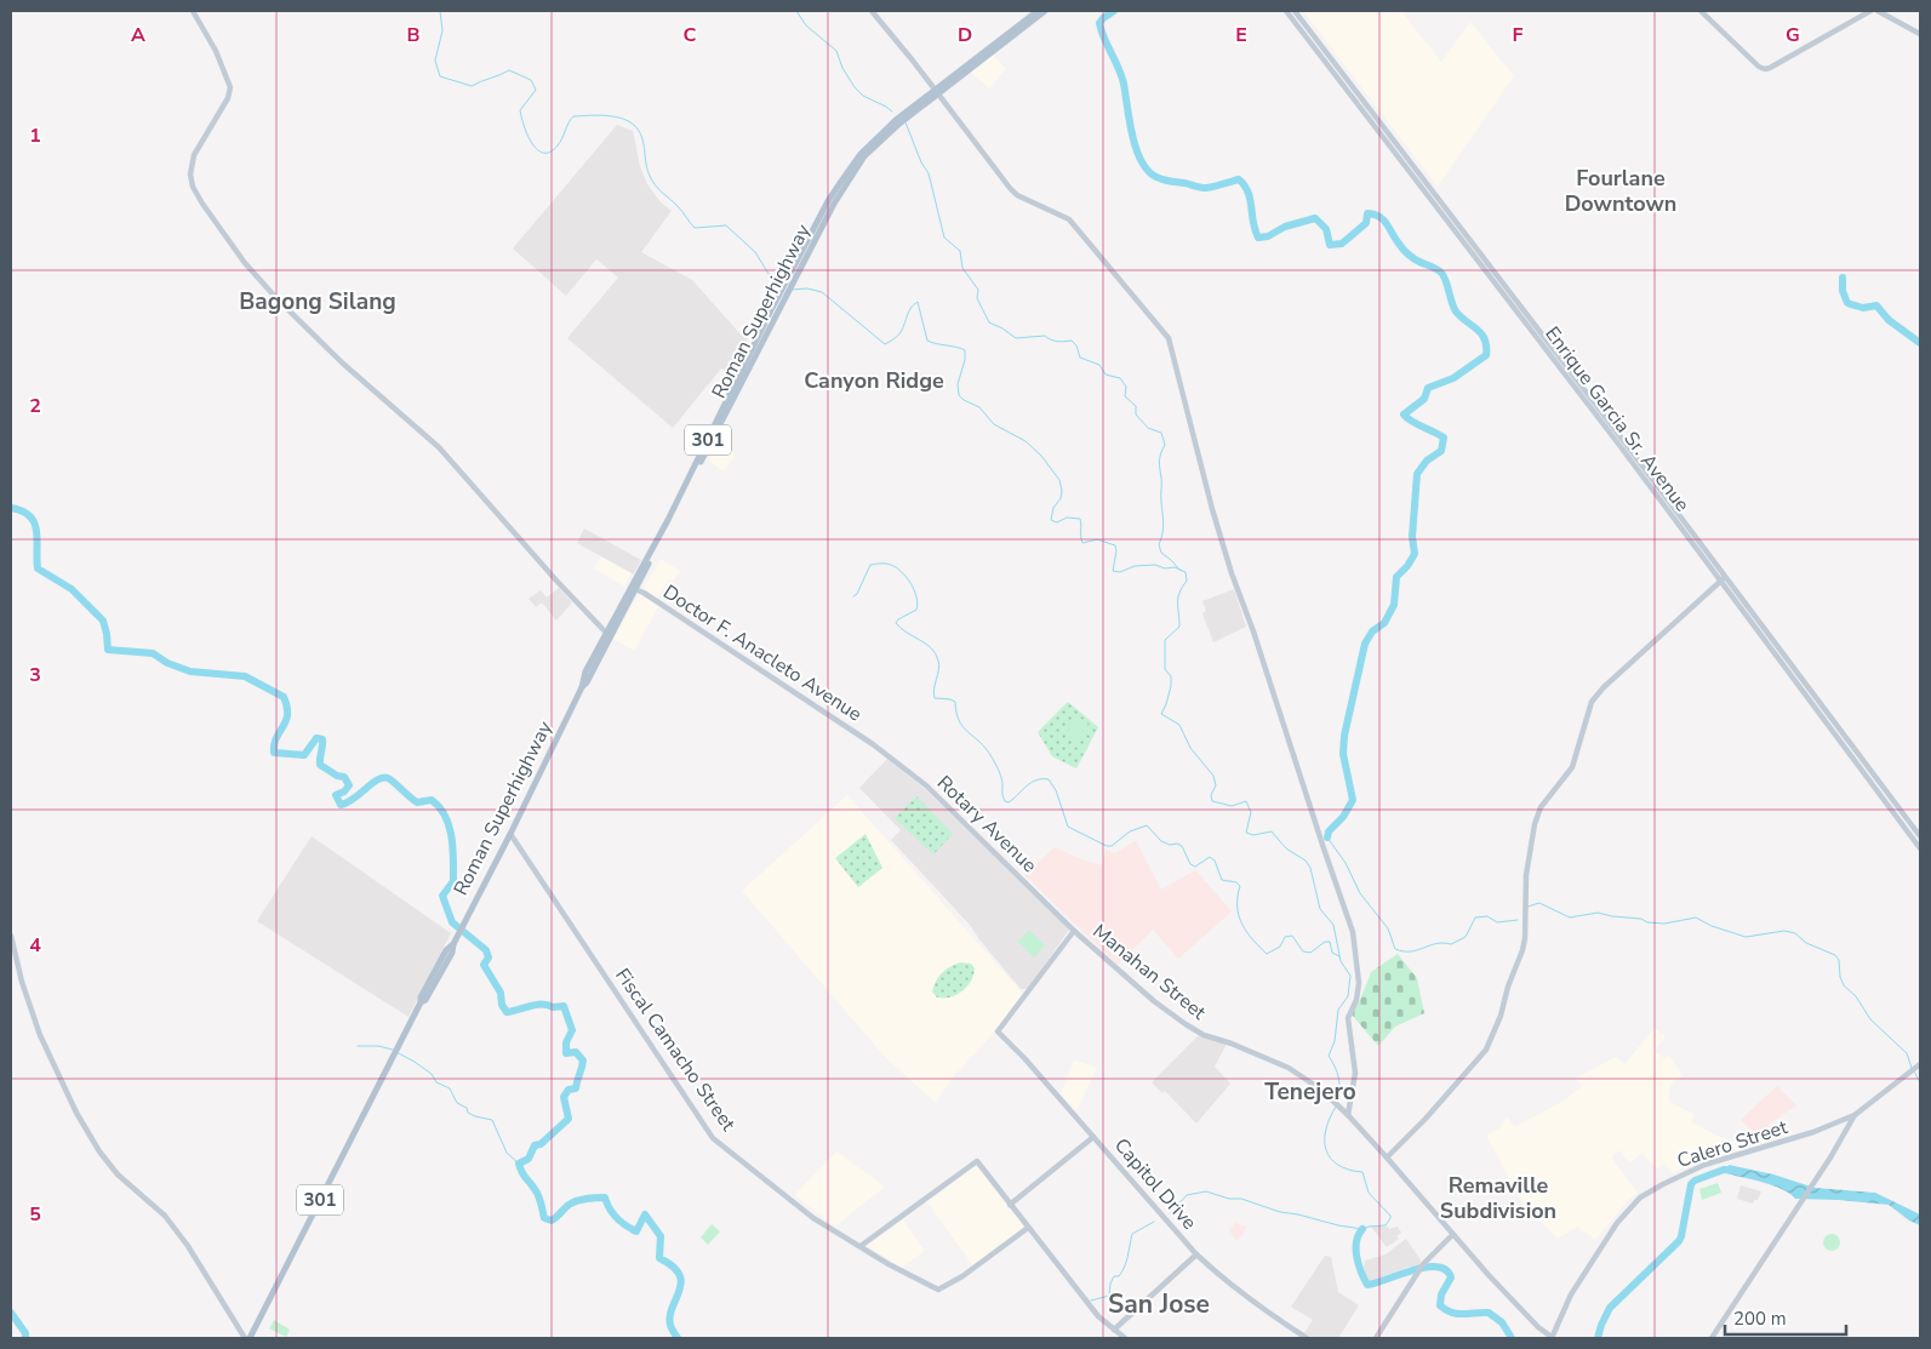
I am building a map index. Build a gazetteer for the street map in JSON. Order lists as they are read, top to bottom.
{
  "streets": {
    "main road": ["Roman Superhighway", "301"],
    "street": [
      "Enrique Garcia Sr. Avenue",
      "Doctor F. Anacleto Avenue",
      "Rotary Avenue",
      "Manahan Street",
      "Fiscal Camacho Street",
      "Calero Street",
      "Capitol Drive"
    ]
  },
  "crossings": [
    ["Roman Superhighway", "Doctor F. Anacleto Avenue"],
    ["Roman Superhighway", "Fiscal Camacho Street"],
    ["Doctor F. Anacleto Avenue", "Rotary Avenue"],
    ["Rotary Avenue", "Manahan Street"],
    ["Rotary Avenue", "Capitol Drive"],
    ["Manahan Street", "Calero Street"],
    ["Manahan Street", "Capitol Drive"]
  ],
  "districts": [
    "Fourlane Downtown",
    "Bagong Silang",
    "Canyon Ridge",
    "Tenejero",
    "Remaville Subdivision",
    "San Jose"
  ],
  "scale_bar": "200 m",
  "grid": {
    "columns": [
      "A",
      "B",
      "C",
      "D",
      "E",
      "F",
      "G"
    ],
    "rows": [
      "1",
      "2",
      "3",
      "4",
      "5"
    ]
  }
}
